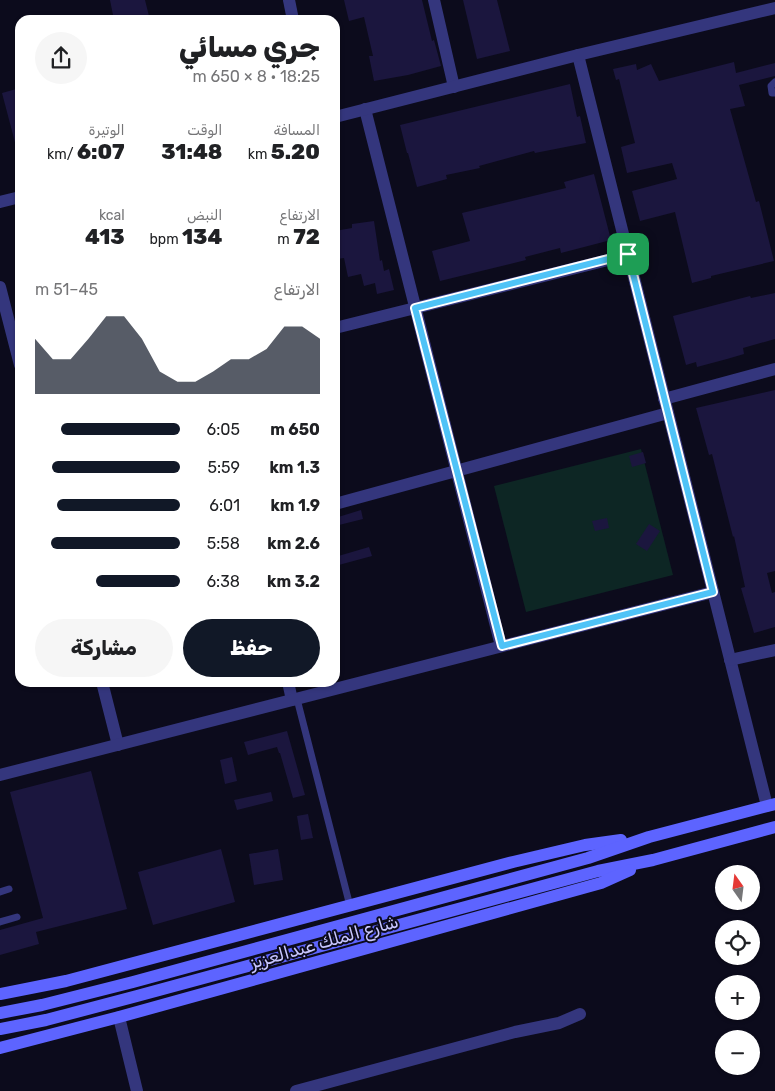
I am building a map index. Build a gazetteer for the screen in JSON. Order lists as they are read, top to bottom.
{
  "streets": {
    "street": ["شارع الملك عبدالعزيز"]
  },
  "north": "top",
  "page": {
    "heading": ["جري مسائي", "18:25 · 8 × 650 m"],
    "stats": [
      ["المسافة", "5.20 km"],
      ["الوقت", "31:48"],
      ["الوتيرة", "6:07 /km"],
      ["الارتفاع", "72 m"],
      ["النبض", "134 bpm"],
      ["kcal", "413"]
    ],
    "chart": ["الارتفاع", "45–51 m"],
    "list": [
      {
        "name": "650 m",
        "note": "6:05"
      },
      {
        "name": "1.3 km",
        "note": "5:59"
      },
      {
        "name": "1.9 km",
        "note": "6:01"
      },
      {
        "name": "2.6 km",
        "note": "5:58"
      },
      {
        "name": "3.2 km",
        "note": "6:38"
      }
    ],
    "buttons": ["حفظ", "مشاركة"],
    "map_buttons": ["+", "−"]
  }
}
